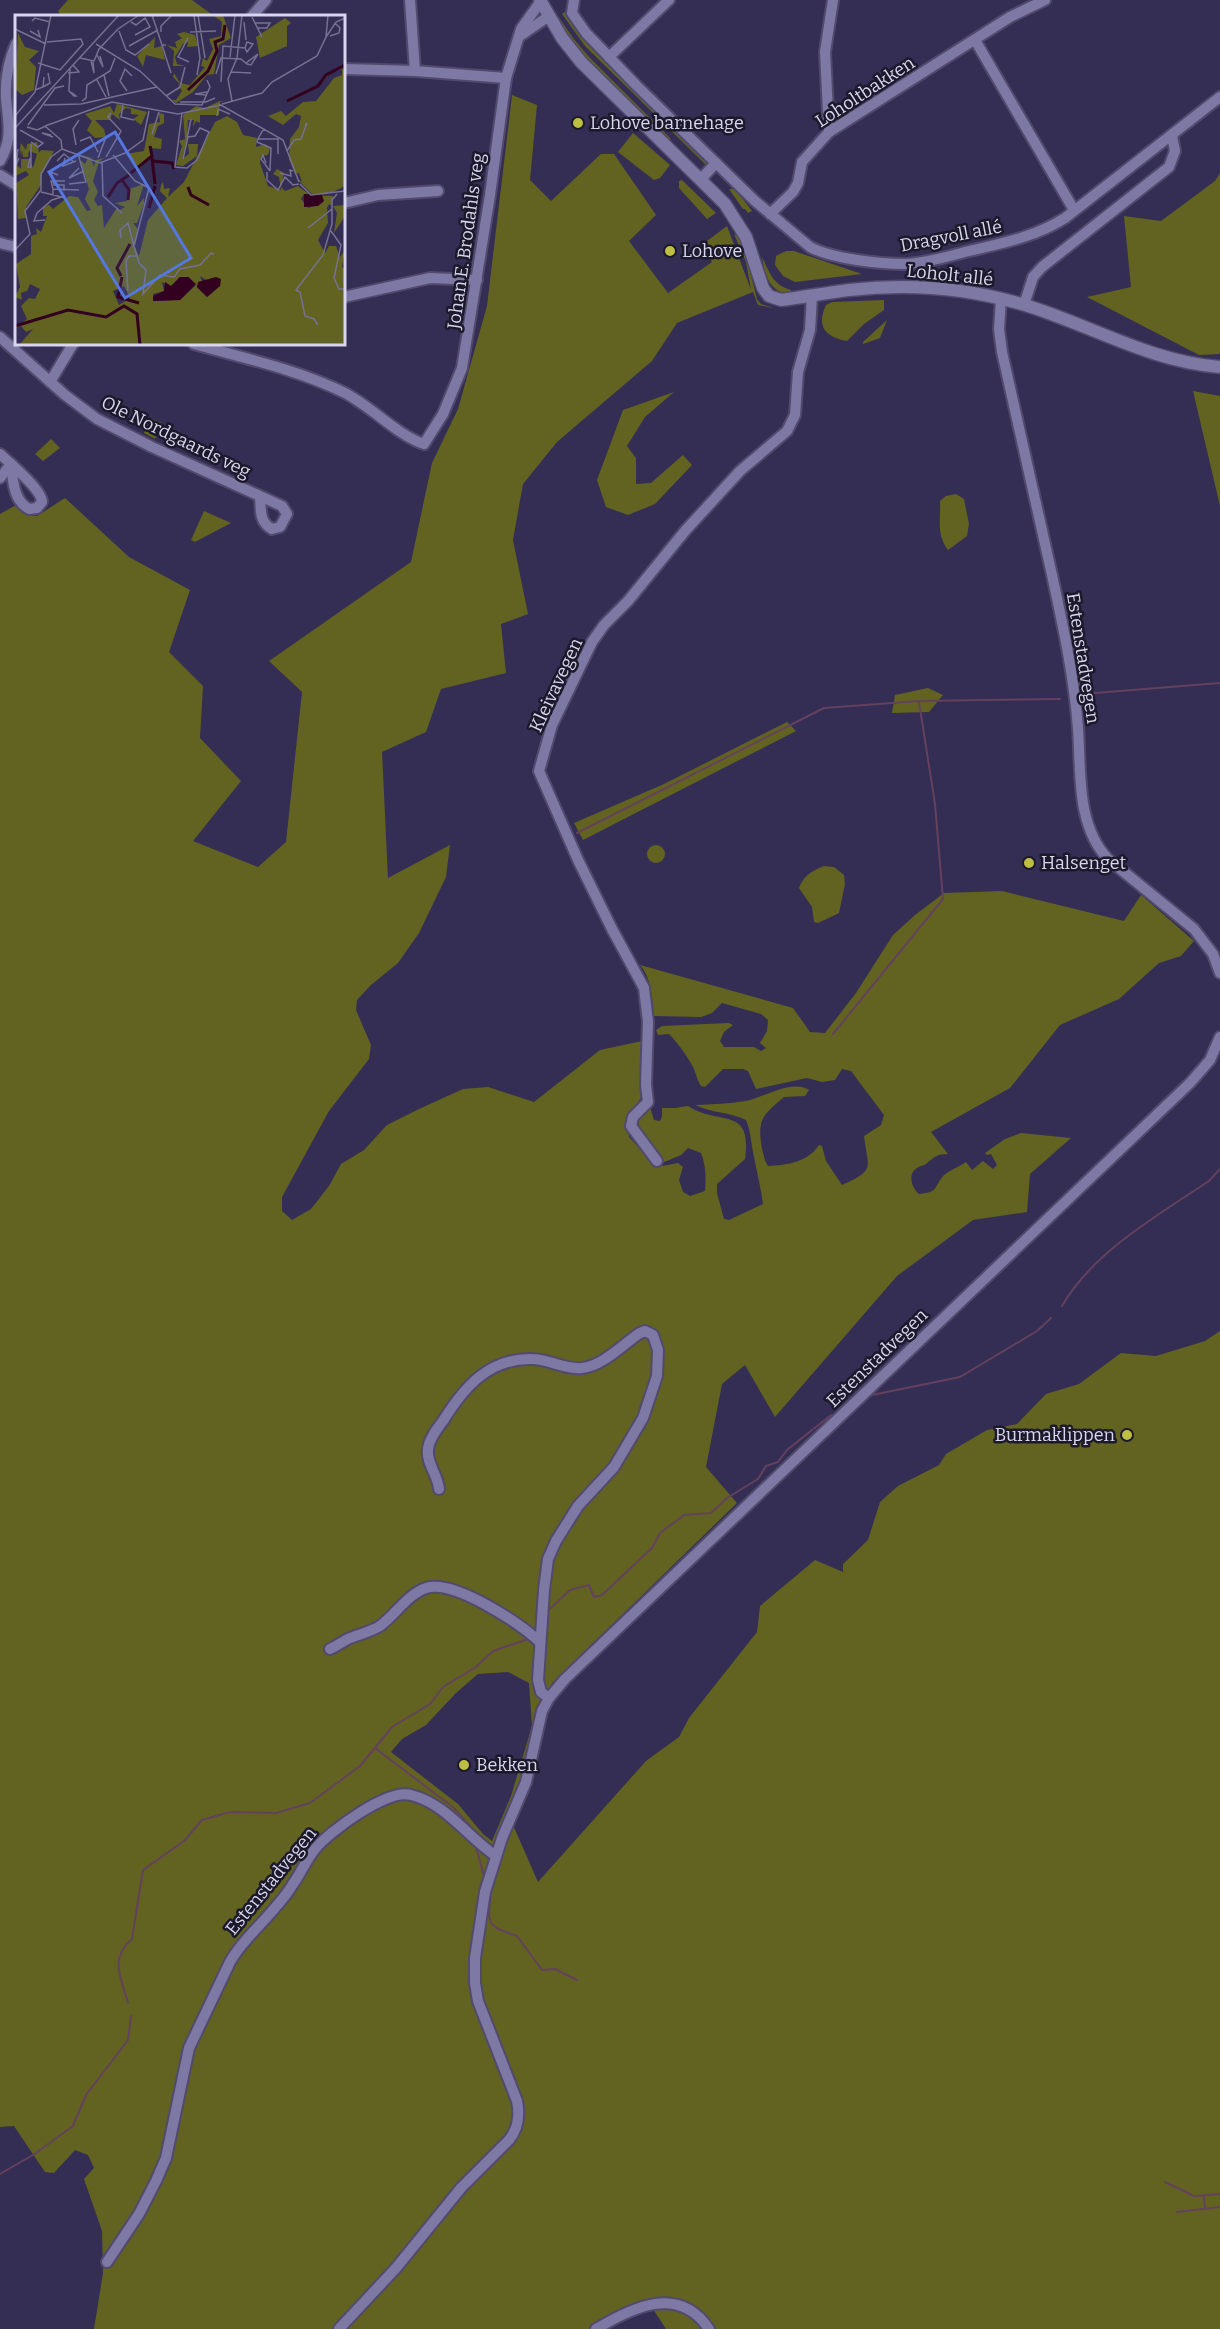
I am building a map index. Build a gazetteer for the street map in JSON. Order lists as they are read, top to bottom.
{
  "streets": {
    "street": [
      "Loholtbakken",
      "Dragvoll allé",
      "Johan E. Brodahls veg",
      "Loholt allé",
      "Ole Nordgaards veg",
      "Estenstadvegen",
      "Kleivavegen"
    ]
  },
  "crossings": [
    ["Loholtbakken", "Dragvoll allé"],
    ["Johan E. Brodahls veg", "Loholt allé"],
    ["Loholt allé", "Estenstadvegen"],
    ["Loholt allé", "Kleivavegen"]
  ],
  "places": [
    "Lohove barnehage",
    "Lohove",
    "Halsenget",
    "Burmaklippen",
    "Bekken"
  ]
}
